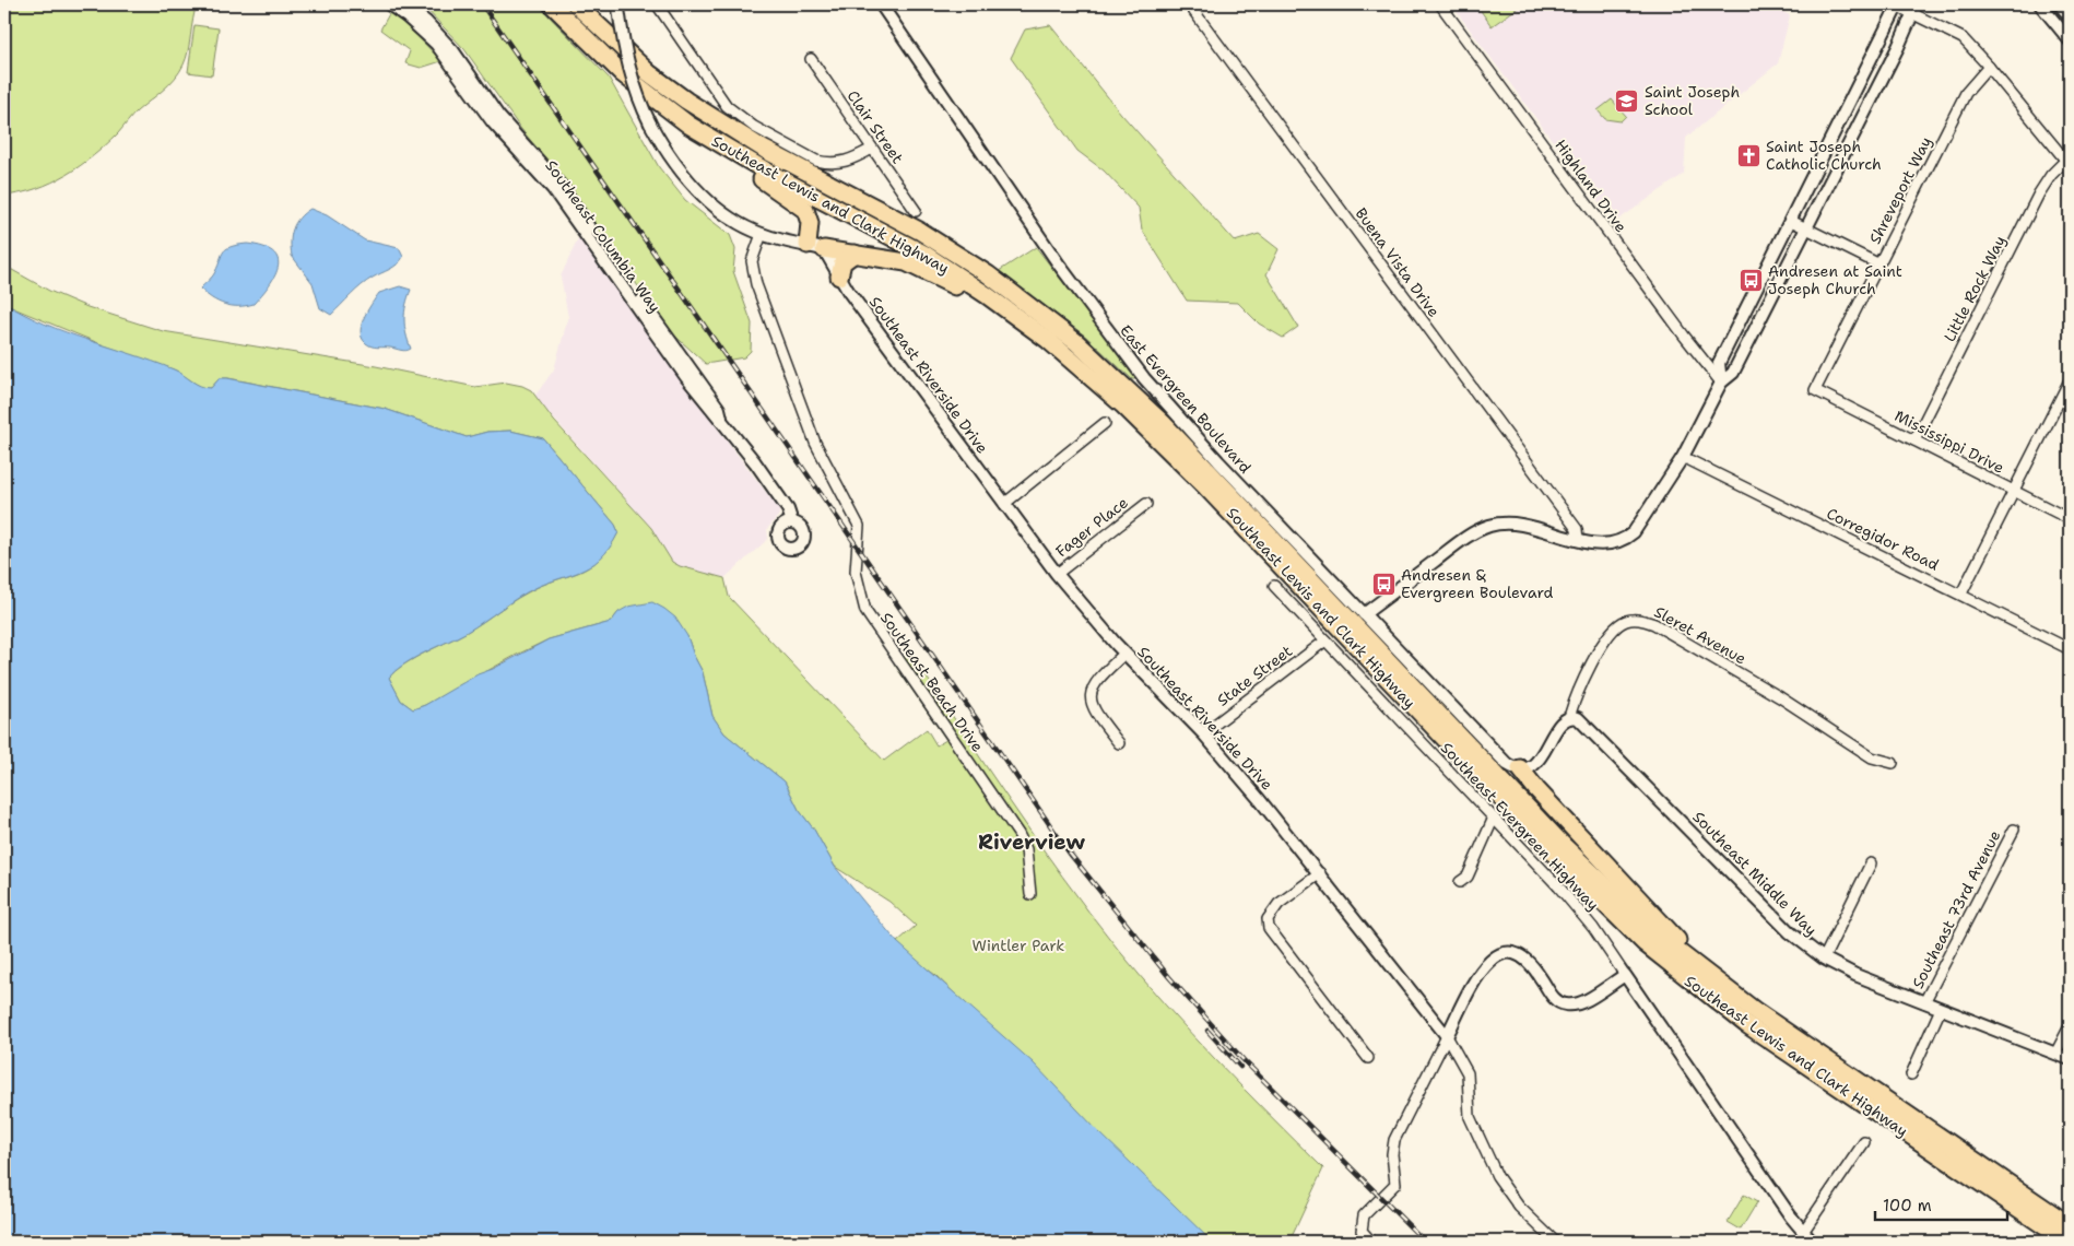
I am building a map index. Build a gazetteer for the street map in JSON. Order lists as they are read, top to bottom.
{
  "streets": {
    "highway": ["Southeast Lewis and Clark Highway"],
    "street": [
      "Clair Street",
      "Highland Drive",
      "Shreveport Way",
      "Southeast Columbia Way",
      "Buena Vista Drive",
      "Little Rock Way",
      "Southeast Riverside Drive",
      "East Evergreen Boulevard",
      "Mississippi Drive",
      "Fager Place",
      "Corregidor Road",
      "Sleret Avenue",
      "State Street",
      "Southeast Beach Drive",
      "Southeast Evergreen Highway",
      "Southeast Middle Way",
      "Southeast 73rd Avenue"
    ]
  },
  "crossings": [
    ["Shreveport Way", "Mississippi Drive"],
    ["Little Rock Way", "Mississippi Drive"],
    ["Southeast Riverside Drive", "Fager Place"],
    ["Southeast Riverside Drive", "State Street"],
    ["East Evergreen Boulevard", "Sleret Avenue"],
    ["Sleret Avenue", "Southeast Middle Way"],
    ["State Street", "Southeast Evergreen Highway"],
    ["Southeast Middle Way", "Southeast 73rd Avenue"]
  ],
  "districts": ["Riverview"],
  "parks": ["Wintler Park"],
  "places": {
    "school or university": ["Saint Joseph School"],
    "church": ["Saint Joseph Catholic Church"],
    "bus stop": ["Andresen at Saint Joseph Church", "Andresen & Evergreen Boulevard"]
  },
  "scale_bar": "100 m"
}
